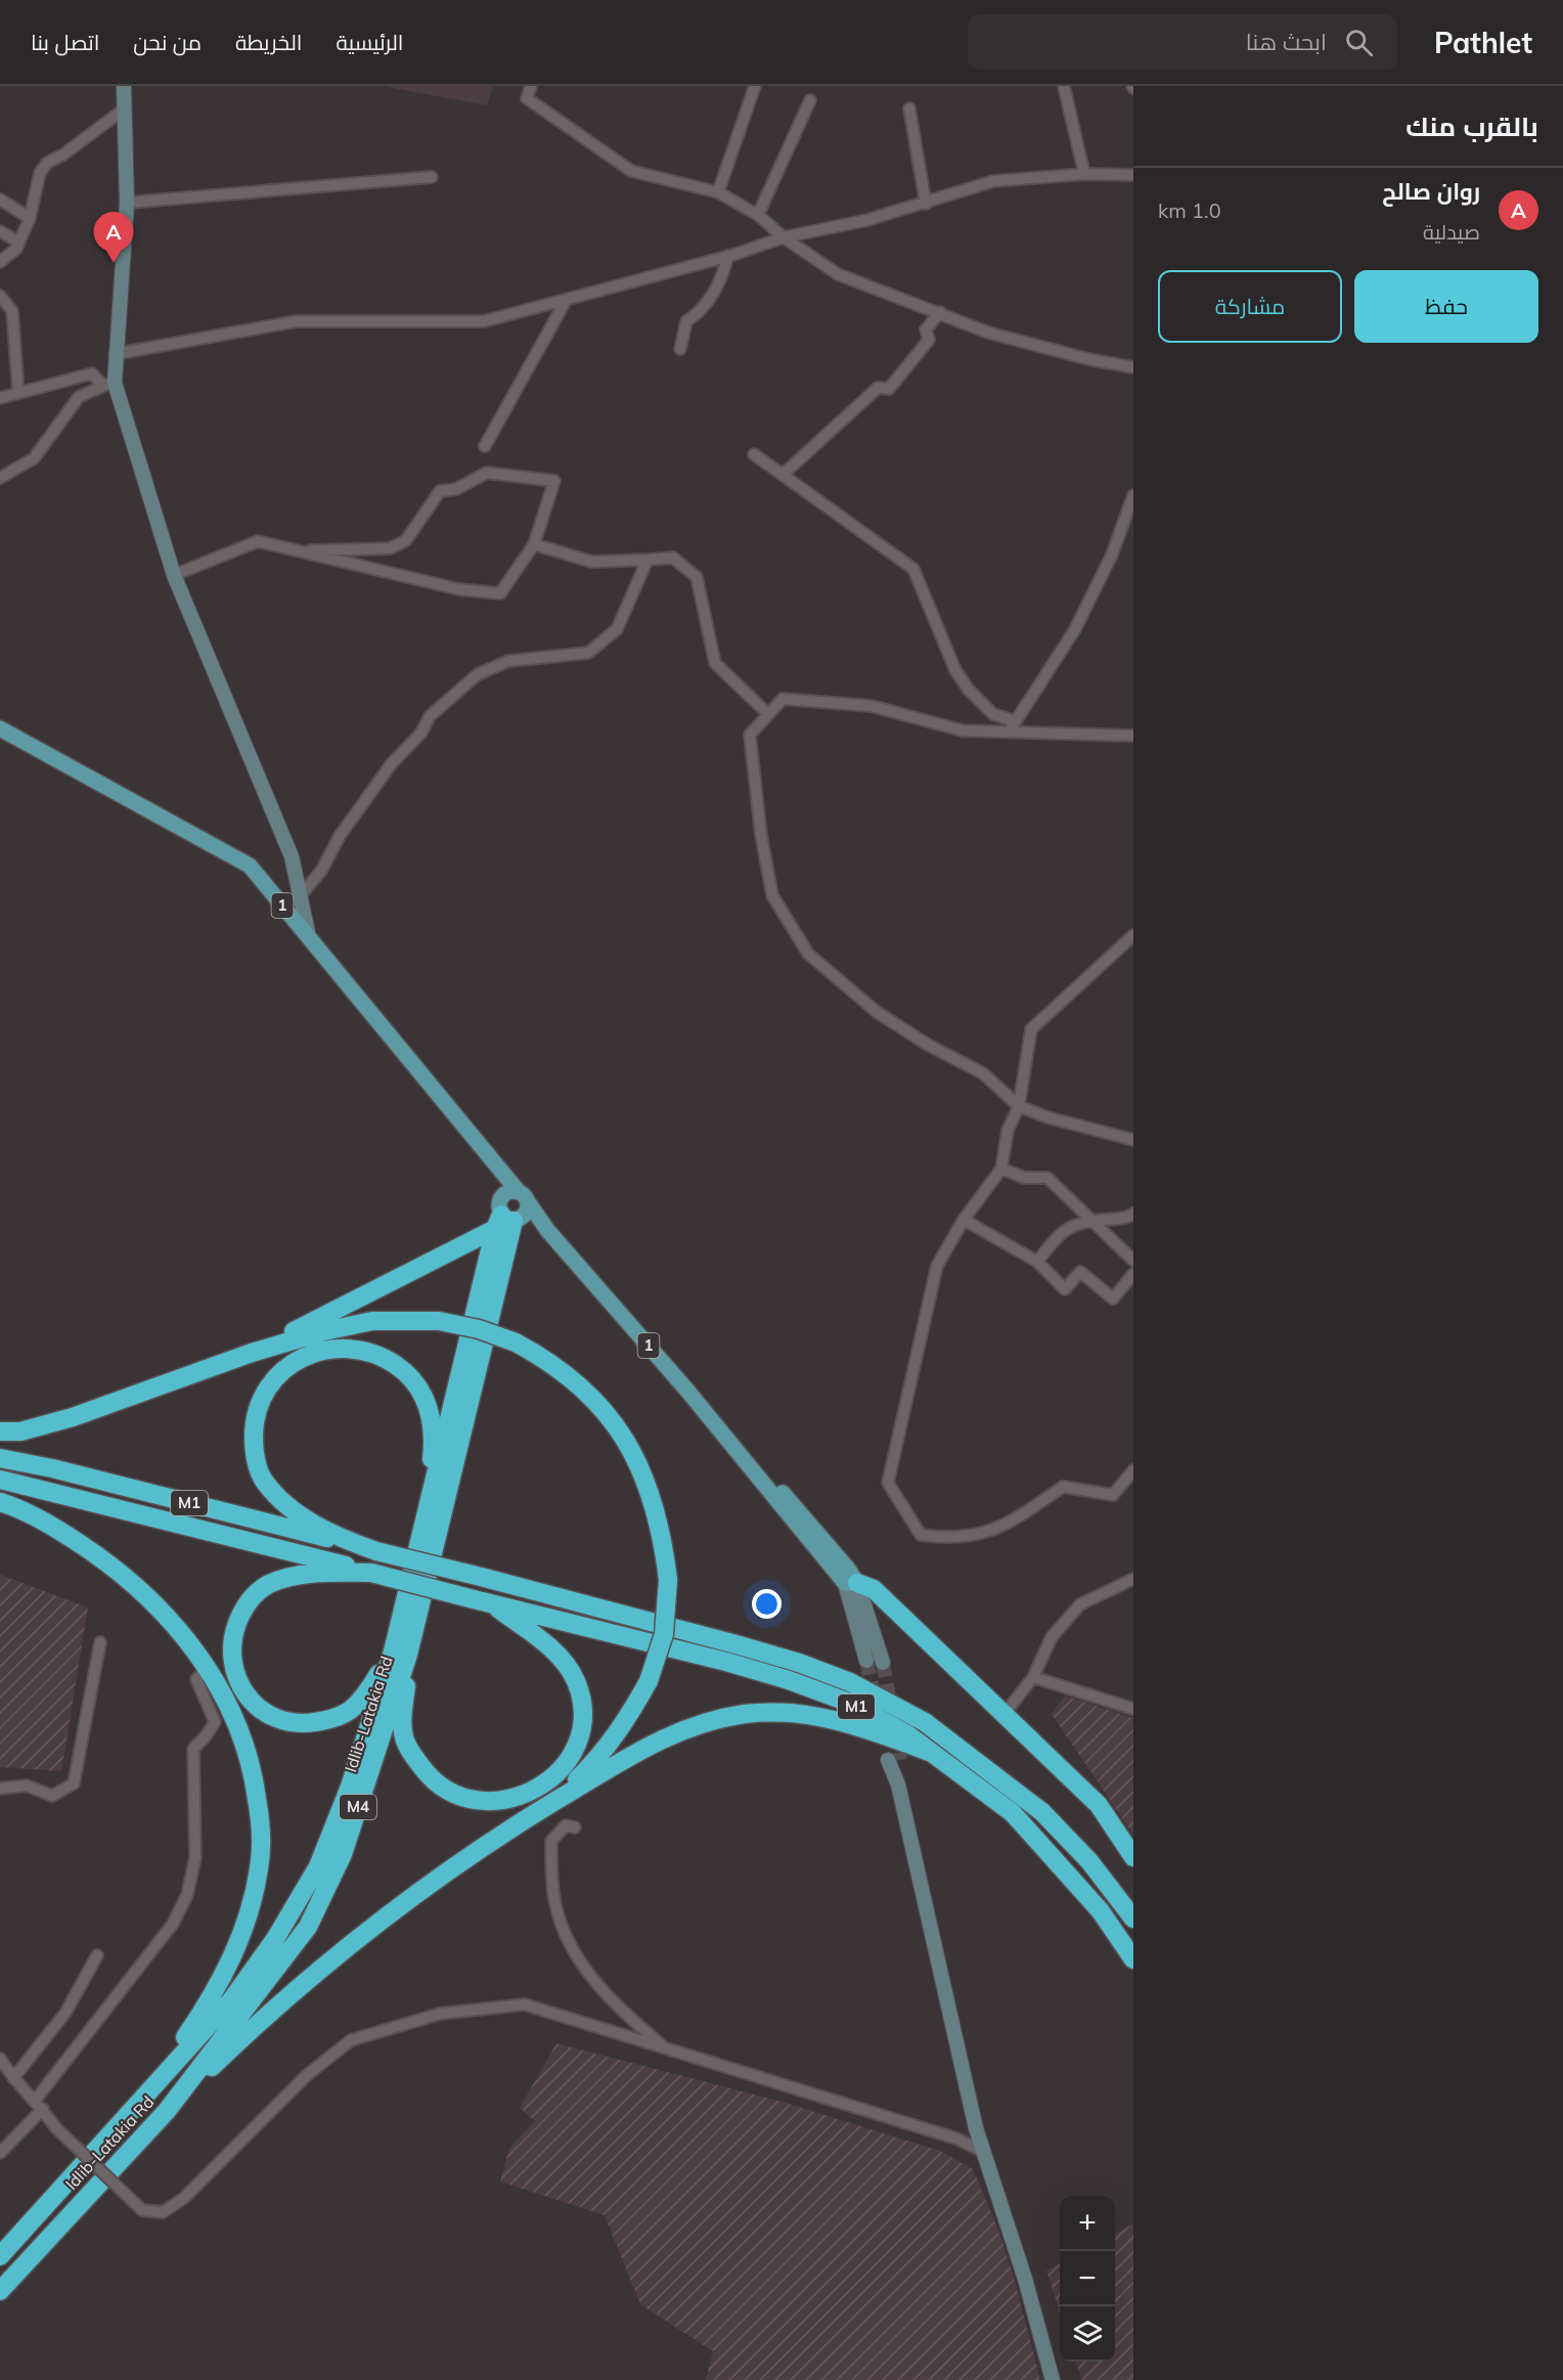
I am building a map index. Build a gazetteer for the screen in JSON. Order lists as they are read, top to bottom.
{
  "streets": {
    "highway": ["M1", "Idlib-Latakia Rd", "M4"],
    "main road": ["1"]
  },
  "crossings": [
    ["1", "Idlib-Latakia Rd"]
  ],
  "page": {
    "header": "Pathlet",
    "search": "ابحث هنا",
    "nav": [
      "الرئيسية",
      "الخريطة",
      "من نحن",
      "اتصل بنا"
    ],
    "heading": "بالقرب منك",
    "list": [
      {
        "mark": "A",
        "name": "روان صالح",
        "note": "صيدلية",
        "value": "1.0 km"
      }
    ],
    "pins": "A",
    "buttons": ["حفظ", "مشاركة"],
    "map_buttons": ["+", "−"]
  }
}
